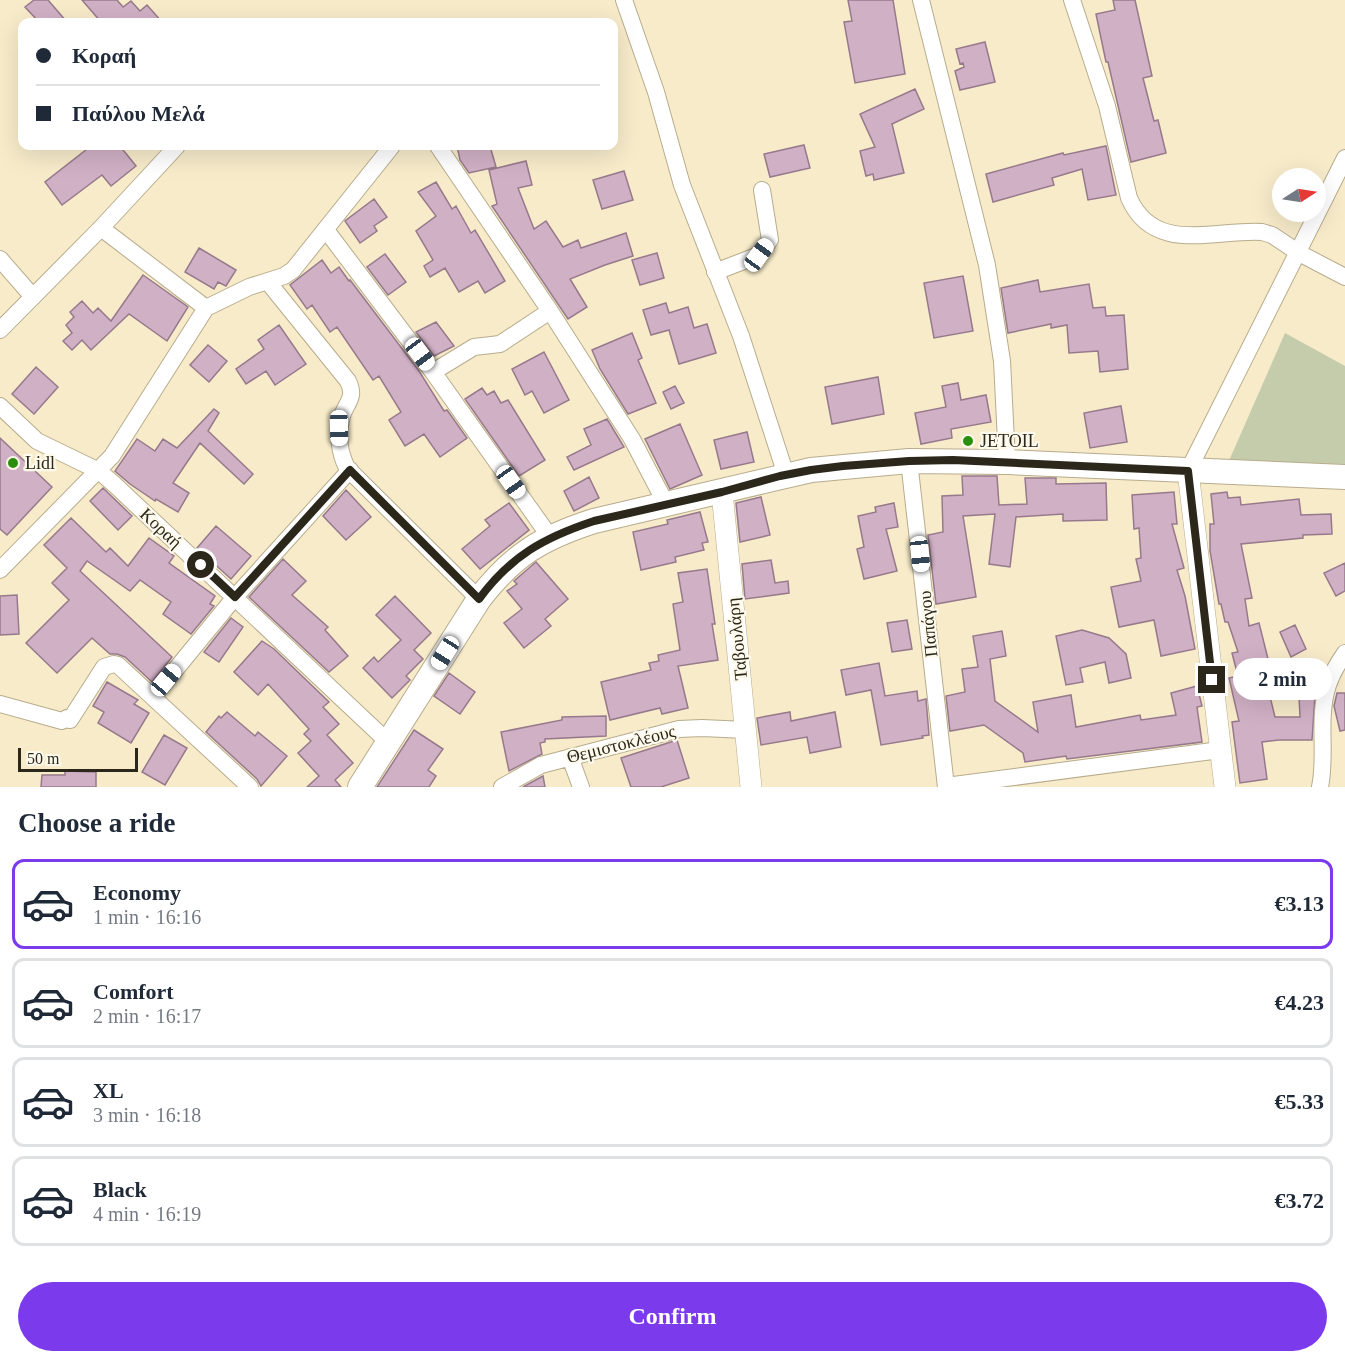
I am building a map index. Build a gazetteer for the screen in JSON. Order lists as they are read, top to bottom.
{
  "streets": {
    "street": [
      "Κοραή",
      "Παπάγου",
      "Ταβουλάρη",
      "Θεμιστοκλέους"
    ]
  },
  "crossings": [
    ["Ταβουλάρη", "Θεμιστοκλέους"]
  ],
  "places": ["JETOIL", "Lidl"],
  "scale_bar": "50 m",
  "north": "right",
  "page": {
    "banner": ["Κοραή", "Παύλου Μελά"],
    "bubble": "2 min",
    "scale": "50 m",
    "heading": "Choose a ride",
    "list": [
      {
        "name": "Economy",
        "note": "1 min · 16:16",
        "value": "€3.13"
      },
      {
        "name": "Comfort",
        "note": "2 min · 16:17",
        "value": "€4.23"
      },
      {
        "name": "XL",
        "note": "3 min · 16:18",
        "value": "€5.33"
      },
      {
        "name": "Black",
        "note": "4 min · 16:19",
        "value": "€3.72"
      }
    ],
    "buttons": "Confirm"
  }
}
